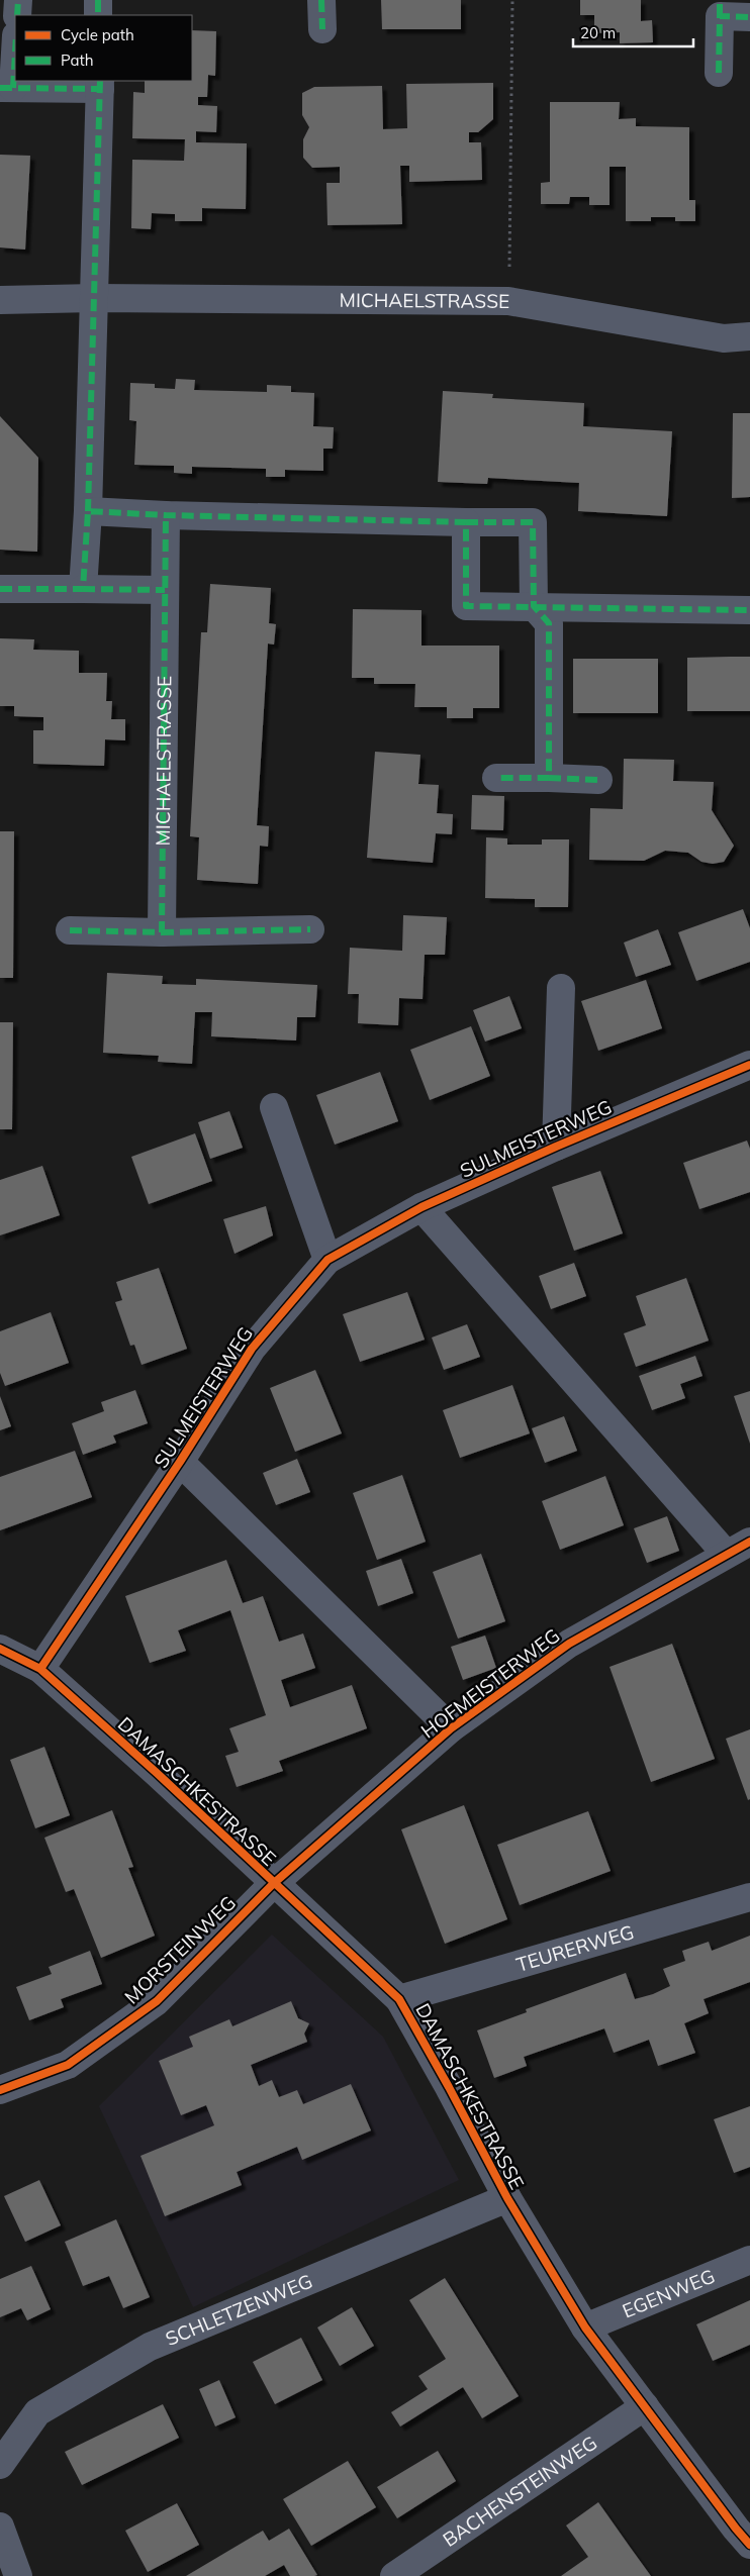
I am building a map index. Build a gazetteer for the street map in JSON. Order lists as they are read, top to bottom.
{
  "streets": {
    "street": [
      "MICHAELSTRASSE",
      "SULMEISTERWEG",
      "HOFMEISTERWEG",
      "DAMASCHKESTRASSE",
      "TEURERWEG",
      "MORSTEINWEG",
      "EGENWEG",
      "SCHLETZENWEG",
      "BACHENSTEINWEG"
    ]
  },
  "crossings": [
    ["SULMEISTERWEG", "HOFMEISTERWEG"],
    ["SULMEISTERWEG", "DAMASCHKESTRASSE"],
    ["HOFMEISTERWEG", "DAMASCHKESTRASSE"],
    ["HOFMEISTERWEG", "MORSTEINWEG"],
    ["DAMASCHKESTRASSE", "TEURERWEG"],
    ["DAMASCHKESTRASSE", "MORSTEINWEG"],
    ["DAMASCHKESTRASSE", "EGENWEG"],
    ["DAMASCHKESTRASSE", "SCHLETZENWEG"],
    ["DAMASCHKESTRASSE", "BACHENSTEINWEG"]
  ],
  "legend": ["Cycle path", "Path"],
  "scale_bar": "20 m"
}
